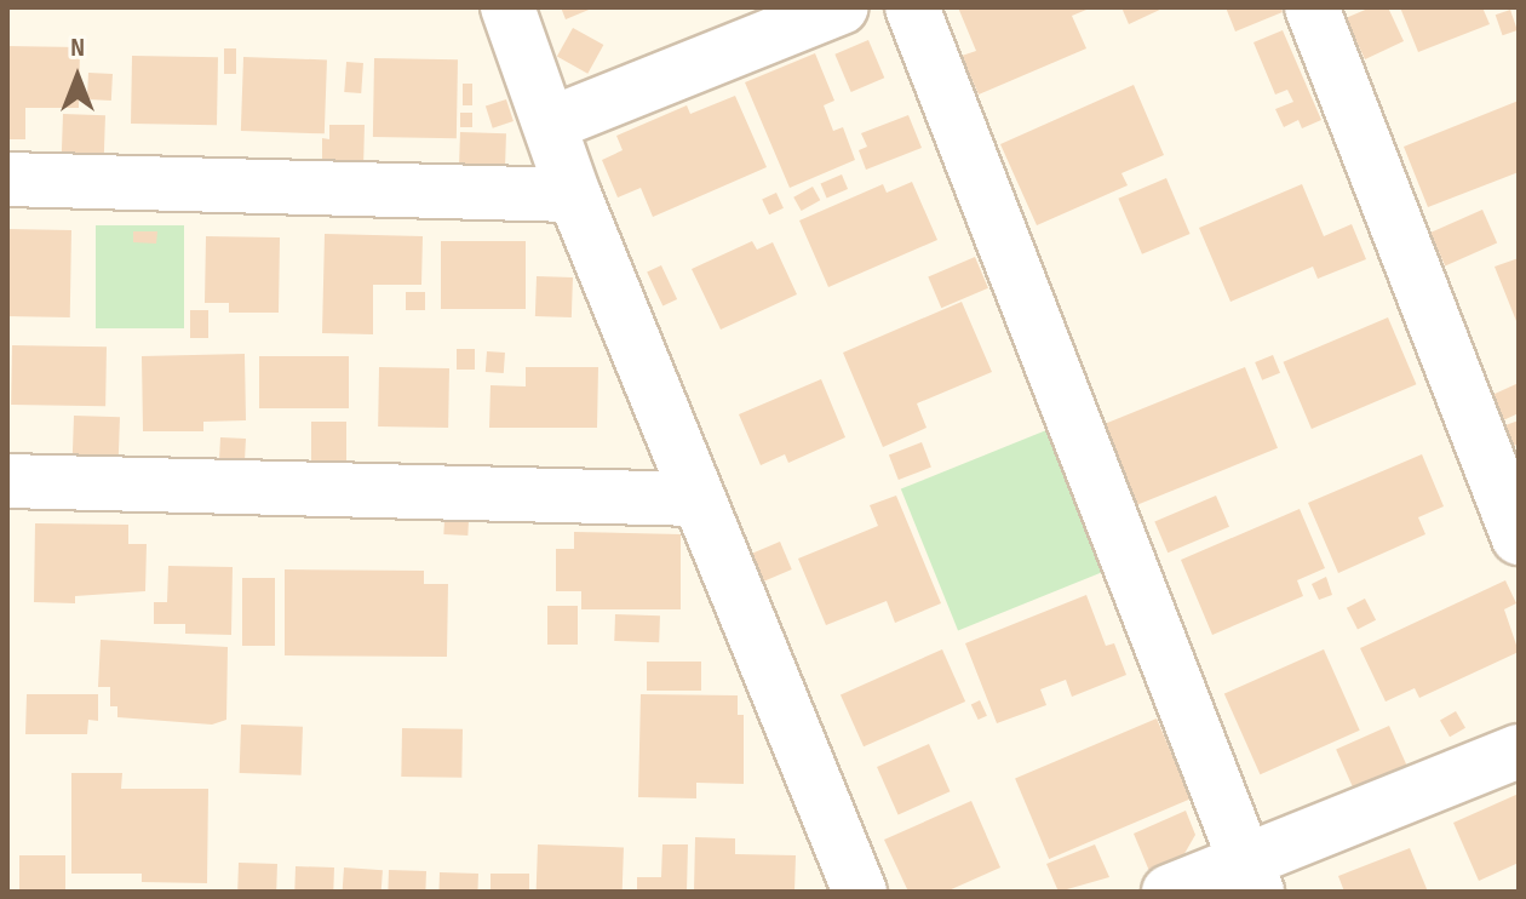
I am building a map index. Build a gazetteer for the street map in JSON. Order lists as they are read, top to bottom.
{
  "north": "top"
}
